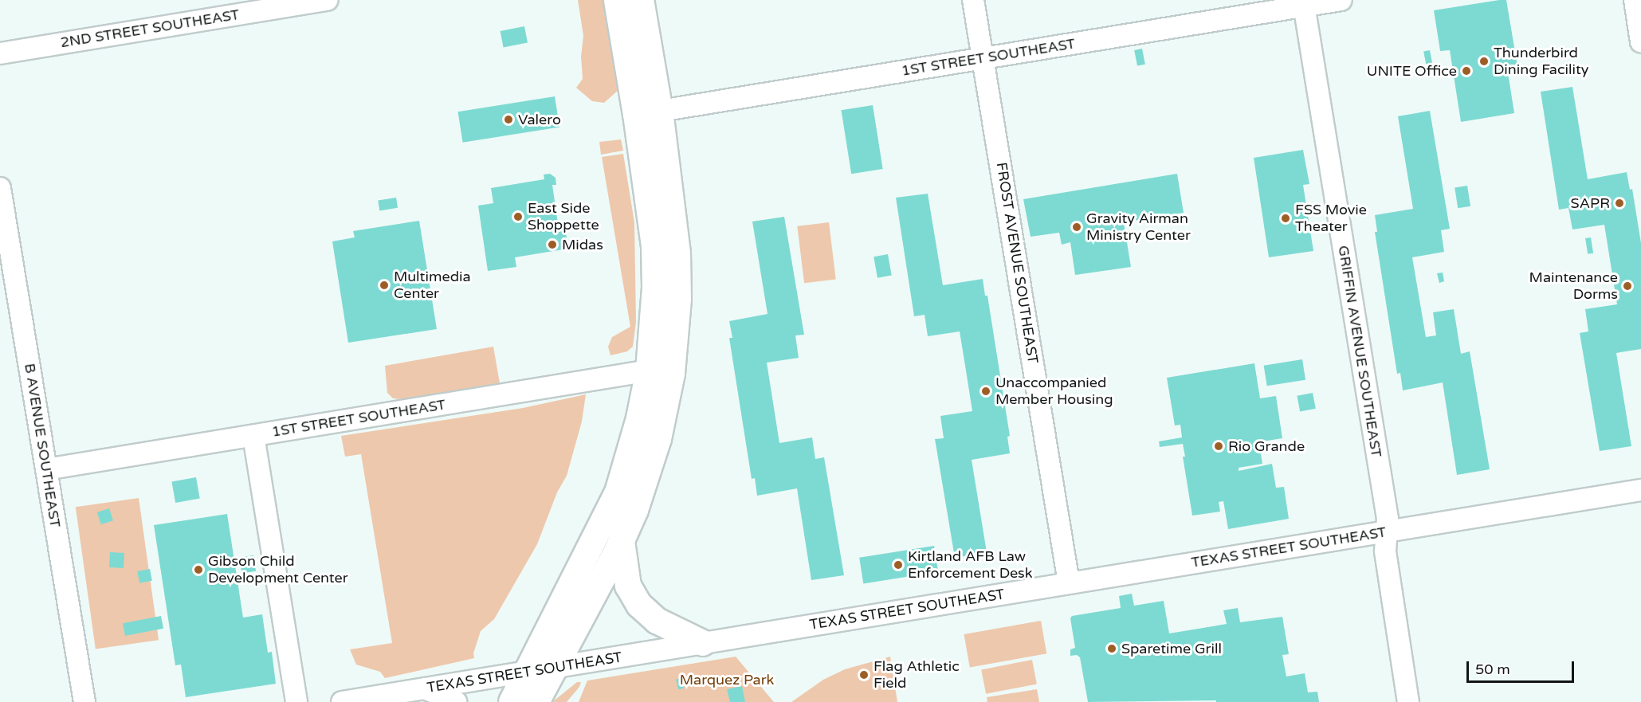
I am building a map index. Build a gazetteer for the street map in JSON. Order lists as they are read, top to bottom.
{
  "streets": {
    "street": [
      "2ND STREET SOUTHEAST",
      "1ST STREET SOUTHEAST",
      "FROST AVENUE SOUTHEAST",
      "GRIFFIN AVENUE SOUTHEAST",
      "B AVENUE SOUTHEAST",
      "TEXAS STREET SOUTHEAST"
    ]
  },
  "crossings": [
    ["1ST STREET SOUTHEAST", "FROST AVENUE SOUTHEAST"],
    ["1ST STREET SOUTHEAST", "GRIFFIN AVENUE SOUTHEAST"],
    ["1ST STREET SOUTHEAST", "B AVENUE SOUTHEAST"],
    ["FROST AVENUE SOUTHEAST", "TEXAS STREET SOUTHEAST"],
    ["GRIFFIN AVENUE SOUTHEAST", "TEXAS STREET SOUTHEAST"]
  ],
  "parks": ["Marquez Park"],
  "places": [
    "Thunderbird Dining Facility",
    "UNITE Office",
    "Valero",
    "SAPR",
    "East Side Shoppette",
    "FSS Movie Theater",
    "Gravity Airman Ministry Center",
    "Midas",
    "Multimedia Center",
    "Maintenance Dorms",
    "Unaccompanied Member Housing",
    "Rio Grande",
    "Kirtland AFB Law Enforcement Desk",
    "Gibson Child Development Center",
    "Sparetime Grill",
    "Flag Athletic Field"
  ],
  "scale_bar": "50 m"
}
